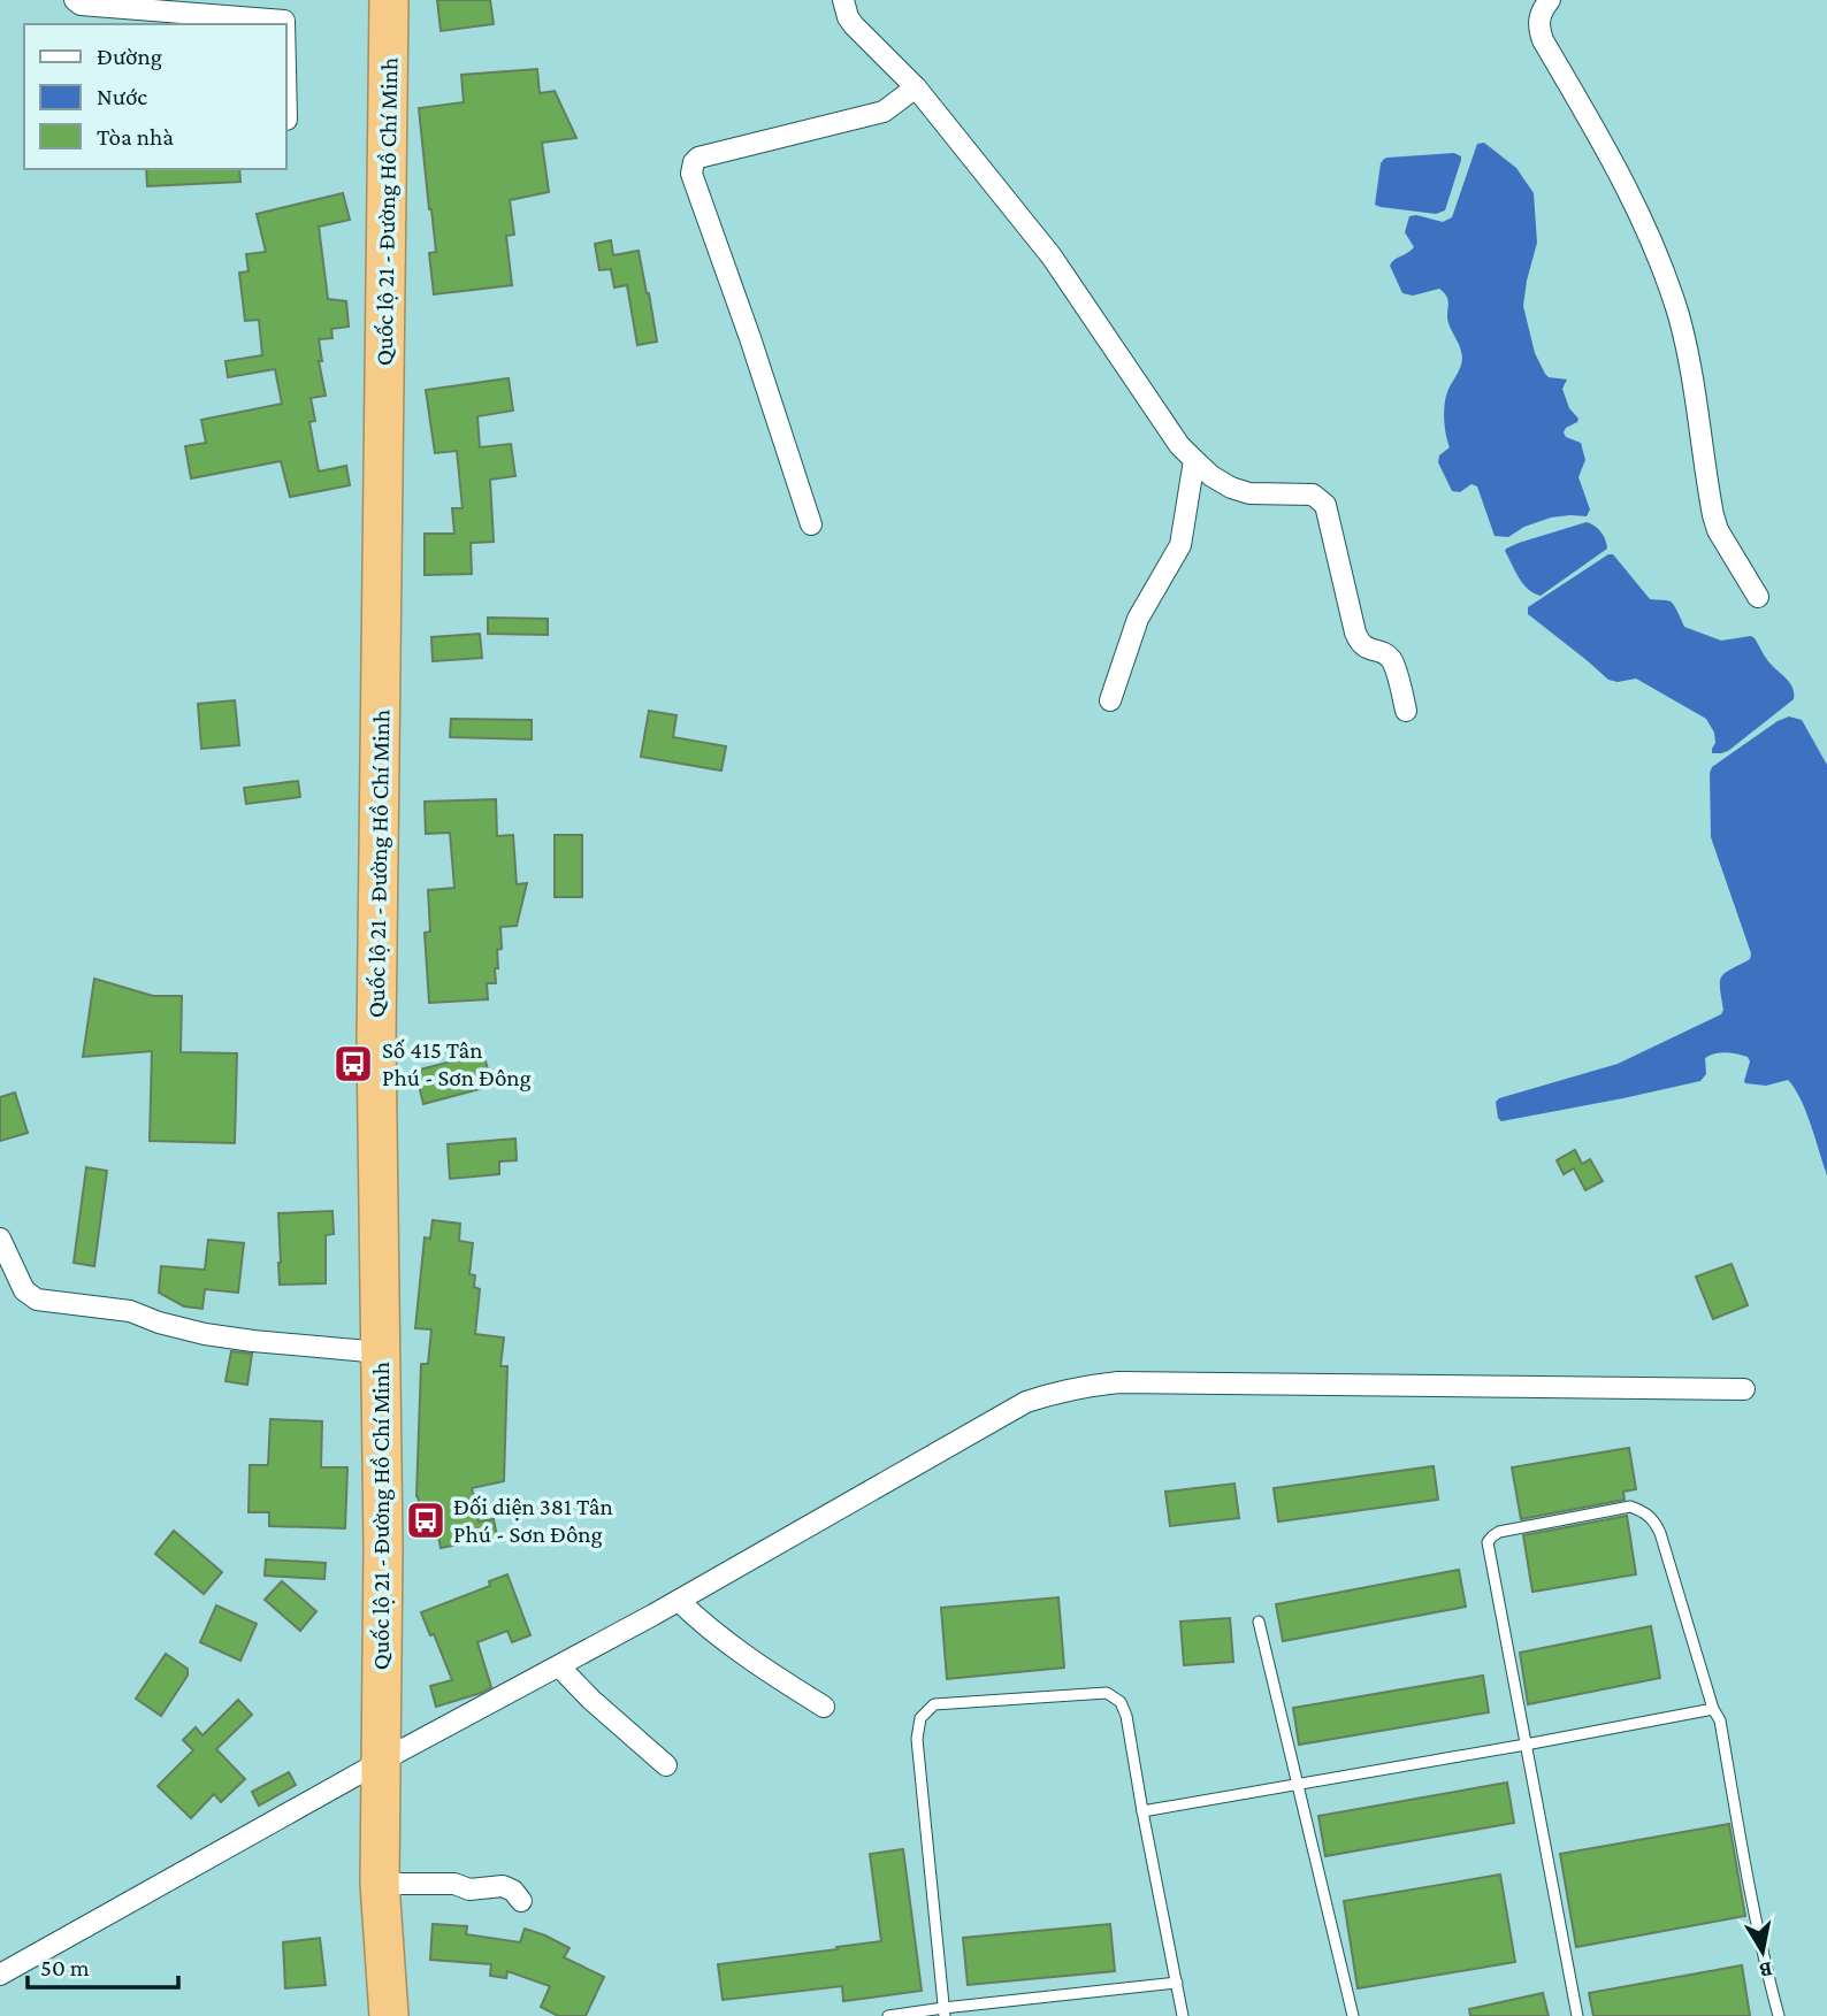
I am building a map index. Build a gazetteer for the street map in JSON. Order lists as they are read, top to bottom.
{
  "streets": {
    "highway": ["Quốc lộ 21 - Đường Hồ Chí Minh"]
  },
  "places": {
    "bus stop": ["Số 415 Tân Phú - Sơn Đông", "Đối diện 381 Tân Phú - Sơn Đông"]
  },
  "legend": ["Đường", "Nước", "Tòa nhà"],
  "scale_bar": "50 m",
  "north": "bottom"
}
